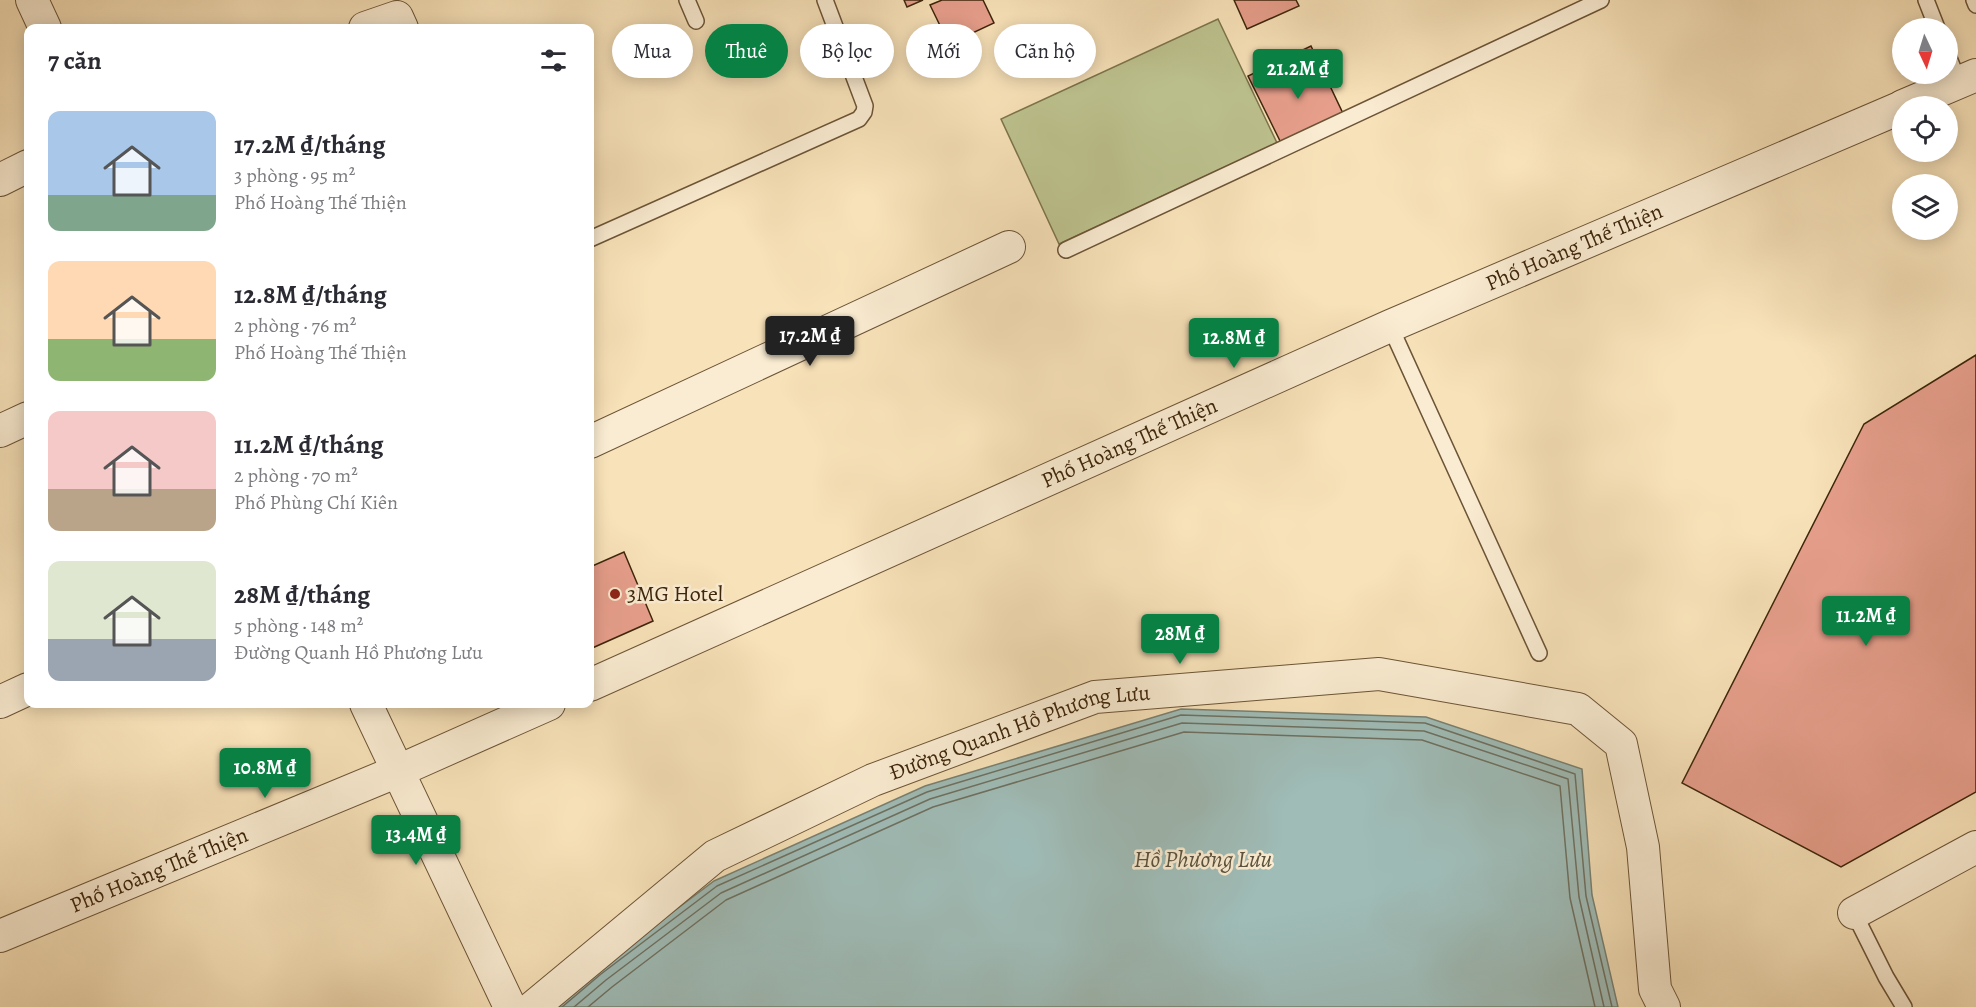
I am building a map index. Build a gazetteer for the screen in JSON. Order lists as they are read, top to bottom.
{
  "streets": {
    "street": ["Phố Hoàng Thế Thiện", "Đường Quanh Hồ Phương Lưu"]
  },
  "water": ["Hồ Phương Lưu"],
  "places": ["3MG Hotel"],
  "north": "bottom",
  "page": {
    "chip": [
      "Mua",
      "Thuê",
      "Bộ lọc",
      "Mới",
      "Căn hộ"
    ],
    "heading": "7 căn",
    "price": [
      "21.2M ₫",
      "17.2M ₫",
      "12.8M ₫",
      "11.2M ₫",
      "28M ₫",
      "10.8M ₫",
      "13.4M ₫"
    ],
    "list": [
      {
        "name": "17.2M ₫/tháng",
        "note": "3 phòng · 95 m² · Phố Hoàng Thế Thiện"
      },
      {
        "name": "12.8M ₫/tháng",
        "note": "2 phòng · 76 m² · Phố Hoàng Thế Thiện"
      },
      {
        "name": "11.2M ₫/tháng",
        "note": "2 phòng · 70 m² · Phố Phùng Chí Kiên"
      },
      {
        "name": "28M ₫/tháng",
        "note": "5 phòng · 148 m² · Đường Quanh Hồ Phương Lưu"
      }
    ]
  }
}
